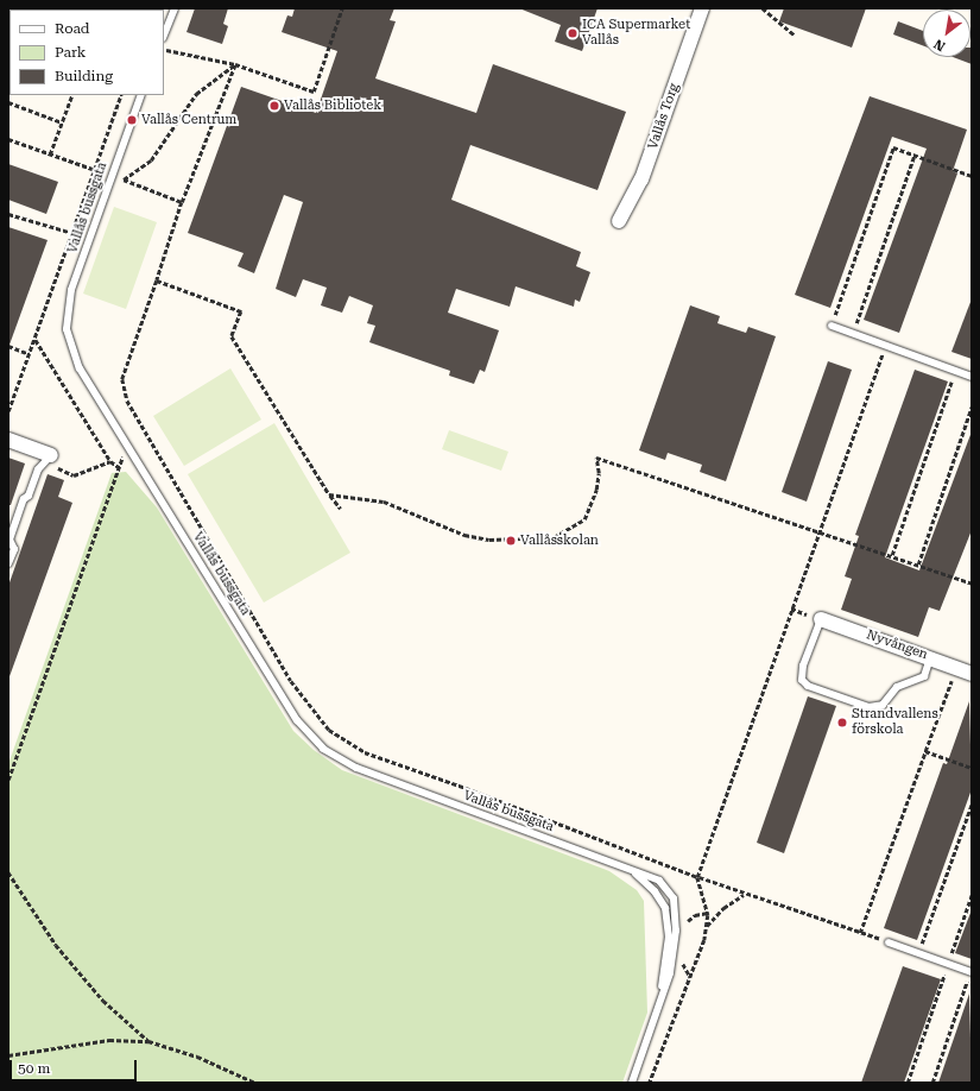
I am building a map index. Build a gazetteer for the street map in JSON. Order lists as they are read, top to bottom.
{
  "streets": {
    "street": ["Vallås Torg", "Nyvången"],
    "lane": ["Vallås bussgata"]
  },
  "places": [
    "ICA Supermarket Vallås",
    "Vallås Bibliotek",
    "Vallås Centrum",
    "Vallåsskolan",
    "Strandvallens förskola"
  ],
  "legend": ["Road", "Park", "Building"],
  "scale_bar": "50 m",
  "north": "bottom left"
}
